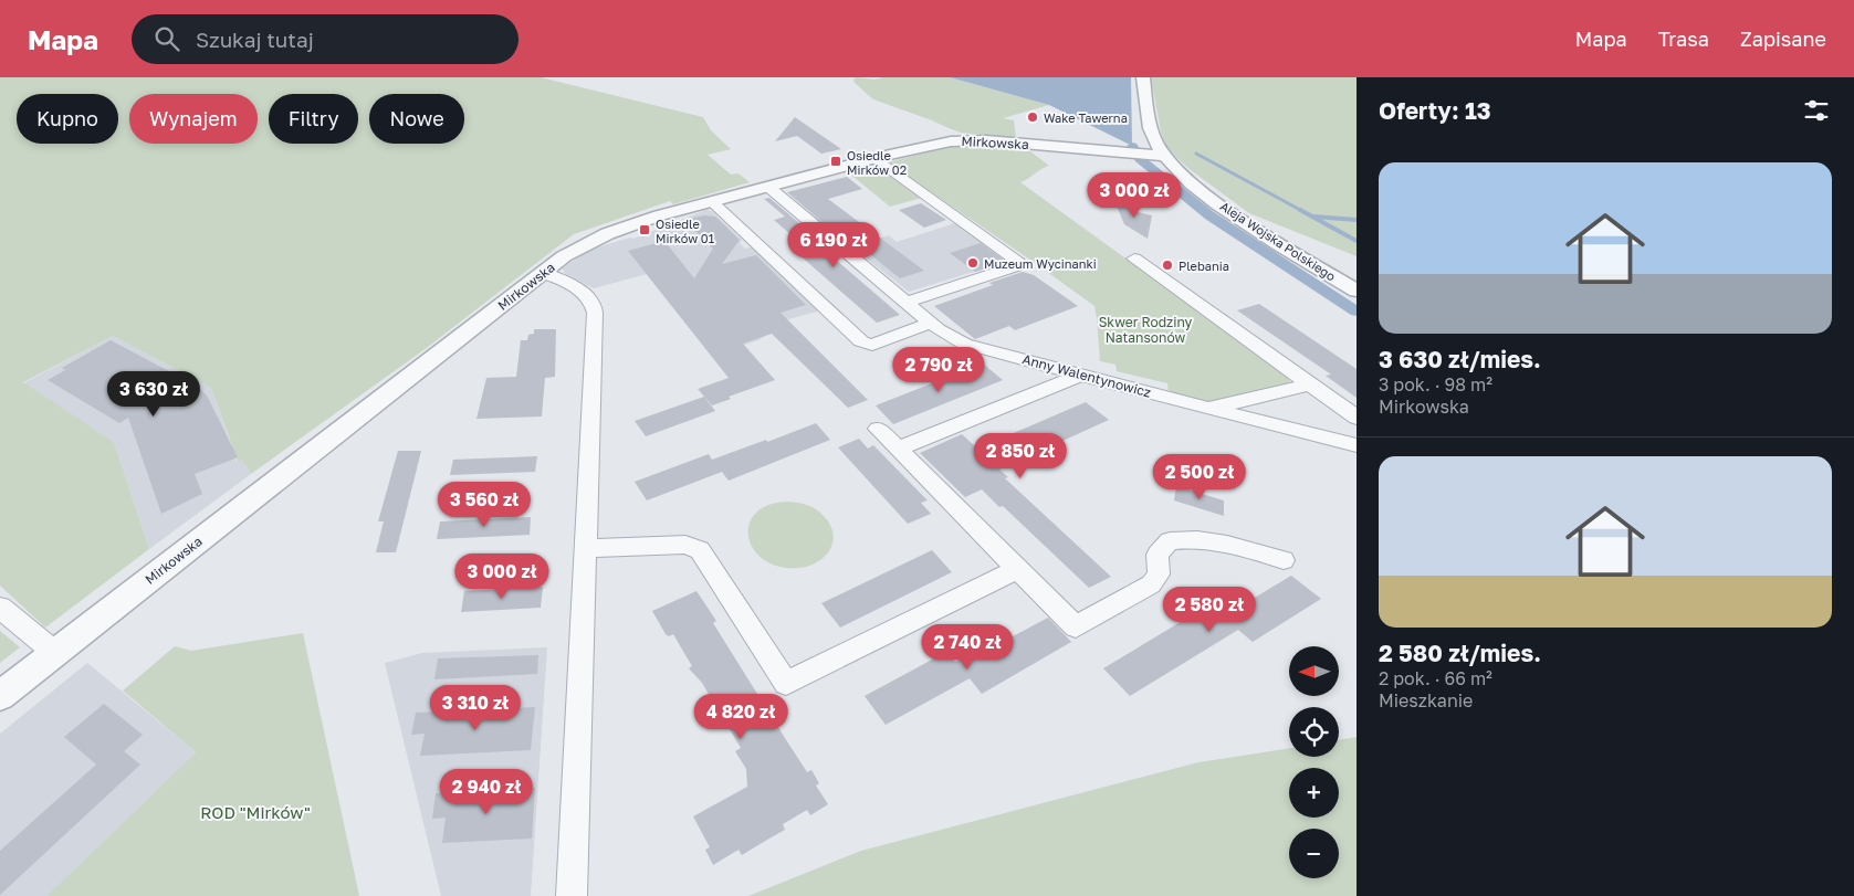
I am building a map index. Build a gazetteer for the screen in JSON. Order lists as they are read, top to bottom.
{
  "streets": {
    "street": ["Mirkowska", "Aleja Wojska Polskiego", "Anny Walentynowicz"]
  },
  "crossings": [
    ["Mirkowska", "Aleja Wojska Polskiego"],
    ["Mirkowska", "Anny Walentynowicz"]
  ],
  "parks": ["Skwer Rodziny Natansonów", "ROD \"Mirków\""],
  "places": {
    "other": ["Wake Tawerna", "Muzeum Wycinanki", "Plebania"],
    "transit": ["Osiedle Mirków 02", "Osiedle Mirków 01"]
  },
  "north": "left",
  "page": {
    "header": "Mapa",
    "search": "Szukaj tutaj",
    "nav": ["Mapa", "Trasa", "Zapisane"],
    "heading": "Oferty: 13",
    "chip": [
      "Kupno",
      "Wynajem",
      "Filtry",
      "Nowe"
    ],
    "list": [
      {
        "name": "3 630 zł/mies.",
        "note": "3 pok. · 98 m² · Mirkowska"
      },
      {
        "name": "2 580 zł/mies.",
        "note": "2 pok. · 66 m² · Mieszkanie"
      }
    ],
    "price": [
      "3 000 zł",
      "6 190 zł",
      "2 790 zł",
      "3 630 zł",
      "2 850 zł",
      "2 500 zł",
      "3 560 zł",
      "3 000 zł",
      "2 580 zł",
      "2 740 zł",
      "3 310 zł",
      "4 820 zł",
      "2 940 zł"
    ],
    "map_buttons": ["+", "−"]
  }
}
